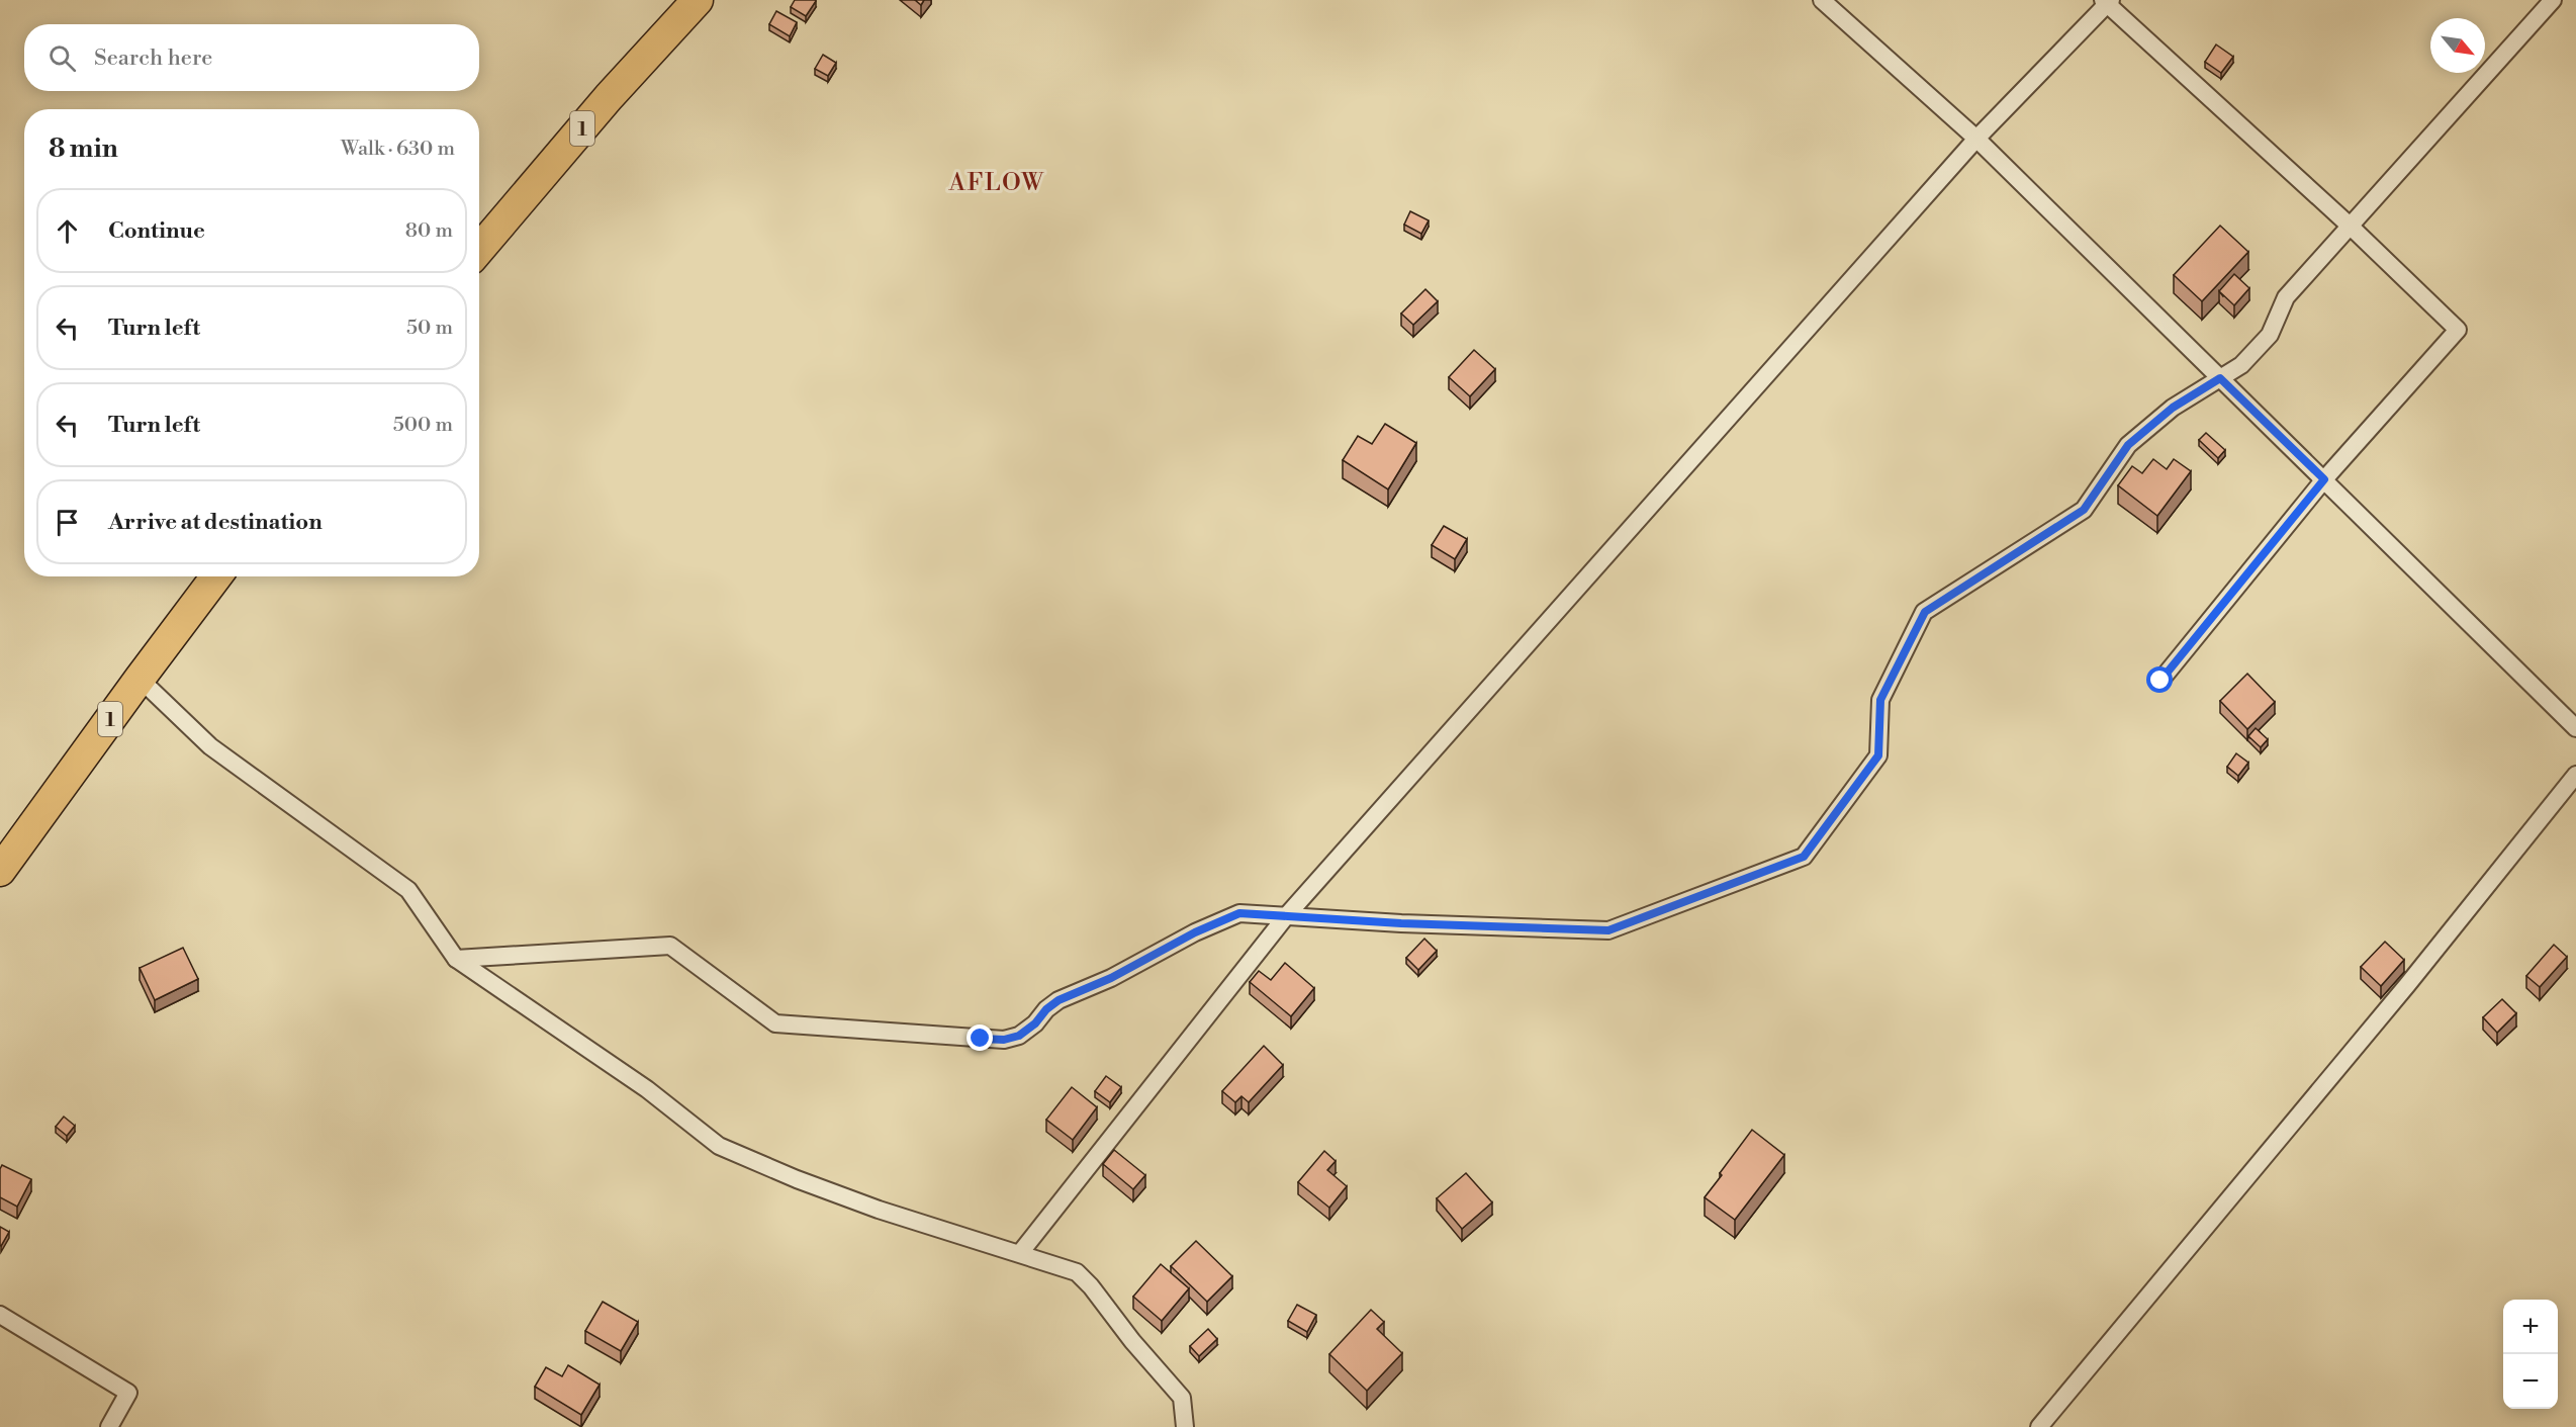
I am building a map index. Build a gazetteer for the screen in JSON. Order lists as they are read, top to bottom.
{
  "streets": {
    "highway": ["1"]
  },
  "districts": ["AFLOW"],
  "north": "bottom right",
  "page": {
    "search": "Search here",
    "heading": ["8 min", "Walk · 630 m"],
    "list": [
      ["Continue", "80 m"],
      ["Turn left", "50 m"],
      ["Turn left", "500 m"],
      "Arrive at destination"
    ],
    "map_buttons": ["+", "−"]
  }
}
